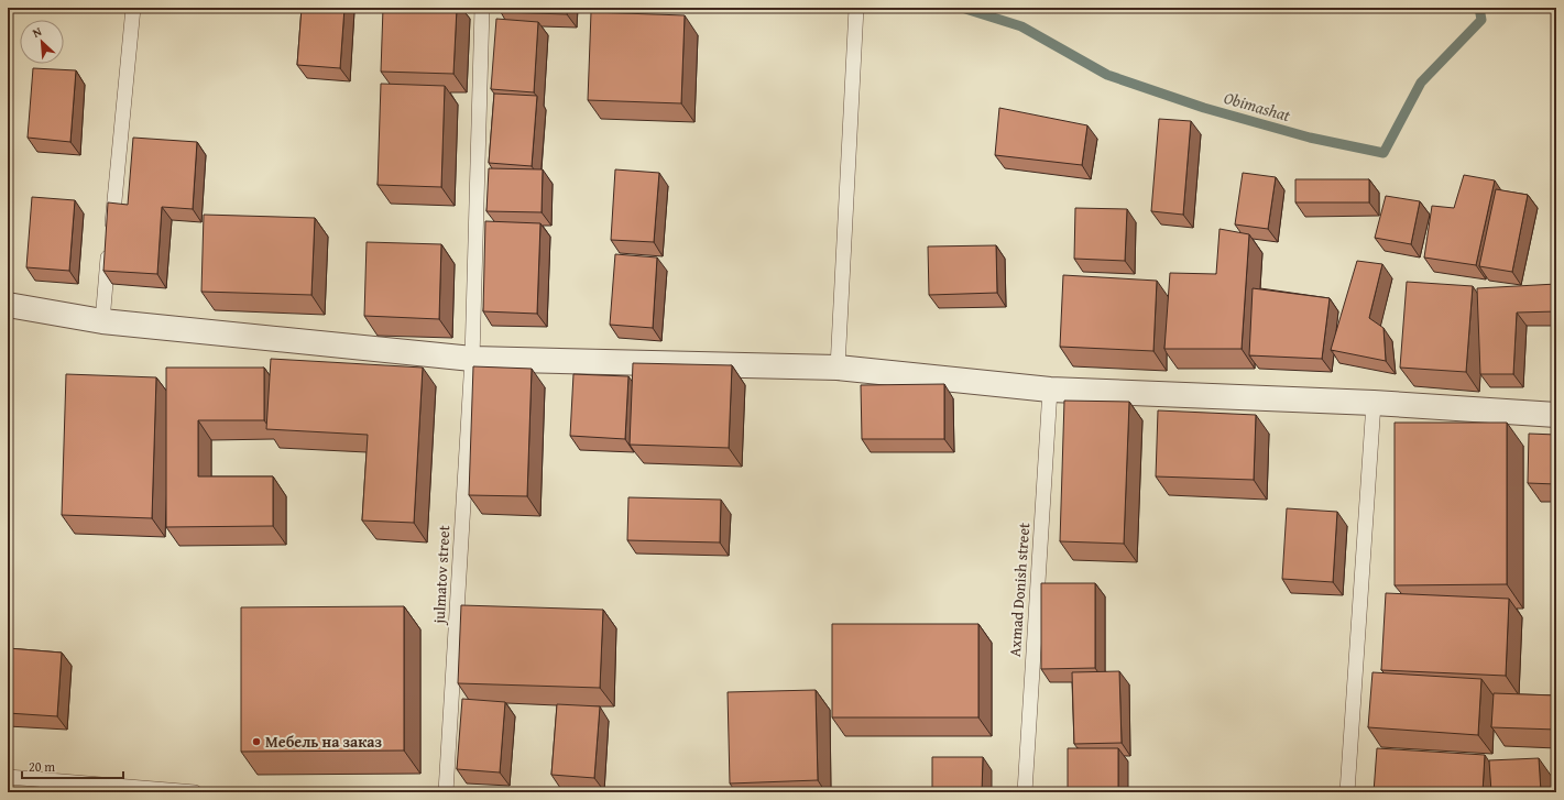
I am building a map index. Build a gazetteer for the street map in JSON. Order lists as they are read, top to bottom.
{
  "streets": {
    "lane": ["julmatov street", "Axmad Donish street"]
  },
  "water": ["Obimashat"],
  "places": ["Мебель на заказ"],
  "scale_bar": "20 m",
  "north": "top left"
}
